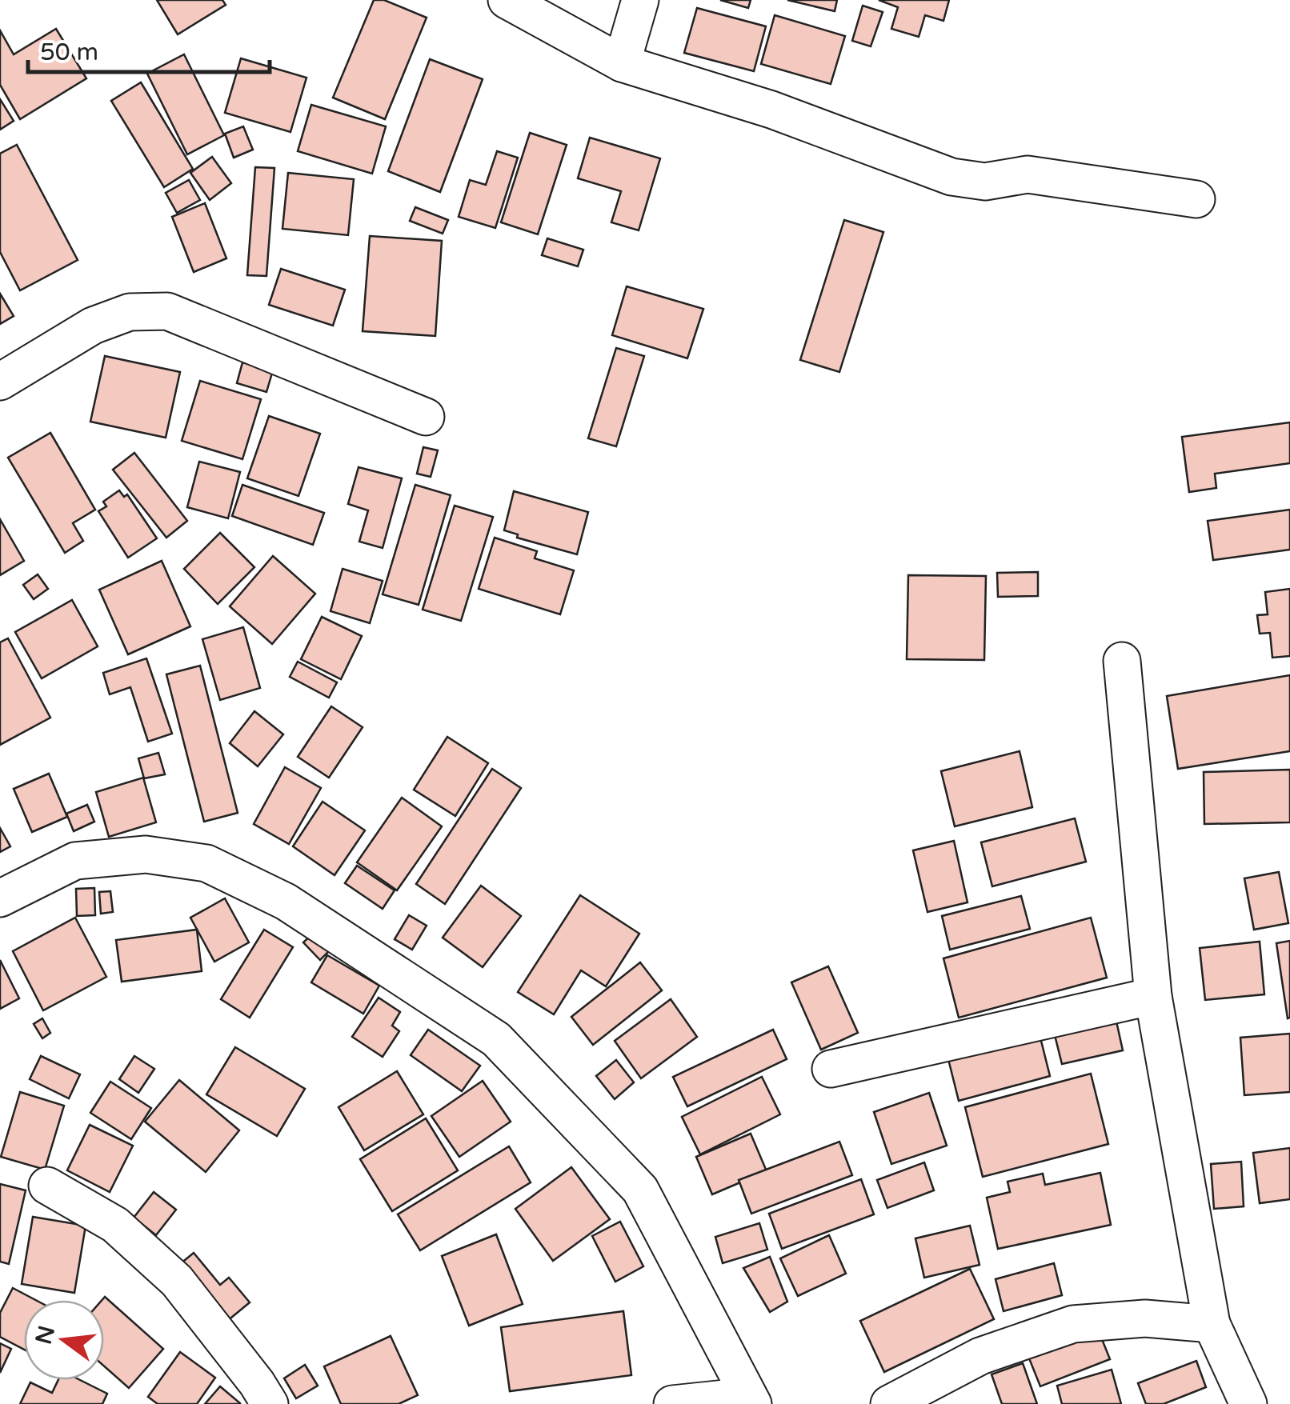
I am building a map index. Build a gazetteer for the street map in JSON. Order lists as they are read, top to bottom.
{
  "scale_bar": "50 m",
  "north": "left"
}
